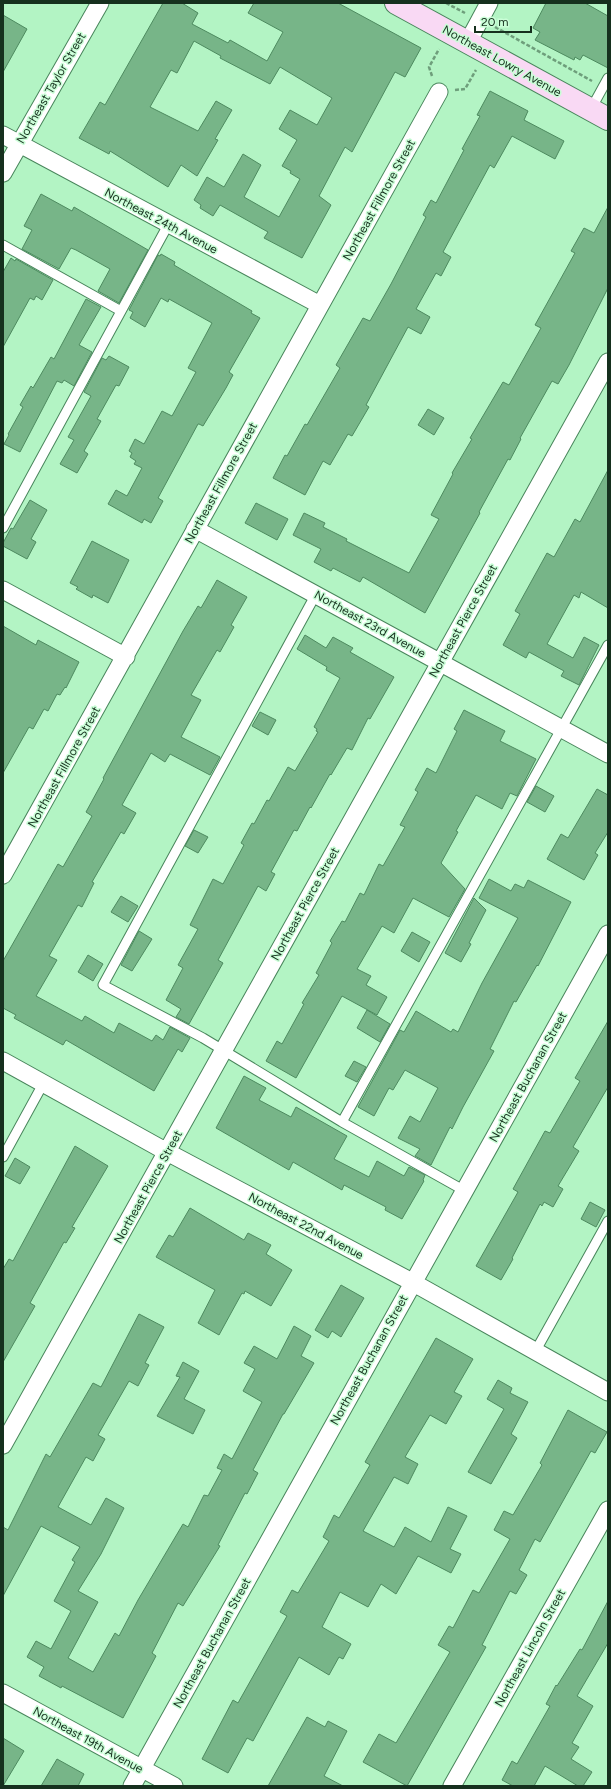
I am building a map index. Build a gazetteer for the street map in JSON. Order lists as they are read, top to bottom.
{
  "streets": {
    "main road": ["Northeast Lowry Avenue"],
    "street": [
      "Northeast Taylor Street",
      "Northeast Fillmore Street",
      "Northeast 24th Avenue",
      "Northeast Pierce Street",
      "Northeast 23rd Avenue",
      "Northeast Buchanan Street",
      "Northeast 22nd Avenue",
      "Northeast Lincoln Street",
      "Northeast 19th Avenue"
    ]
  },
  "crossings": [
    ["Northeast Taylor Street", "Northeast 24th Avenue"],
    ["Northeast Fillmore Street", "Northeast 24th Avenue"],
    ["Northeast Fillmore Street", "Northeast 23rd Avenue"],
    ["Northeast Pierce Street", "Northeast 23rd Avenue"],
    ["Northeast Pierce Street", "Northeast 22nd Avenue"],
    ["Northeast Buchanan Street", "Northeast 22nd Avenue"],
    ["Northeast Buchanan Street", "Northeast 19th Avenue"]
  ],
  "scale_bar": "20 m"
}
